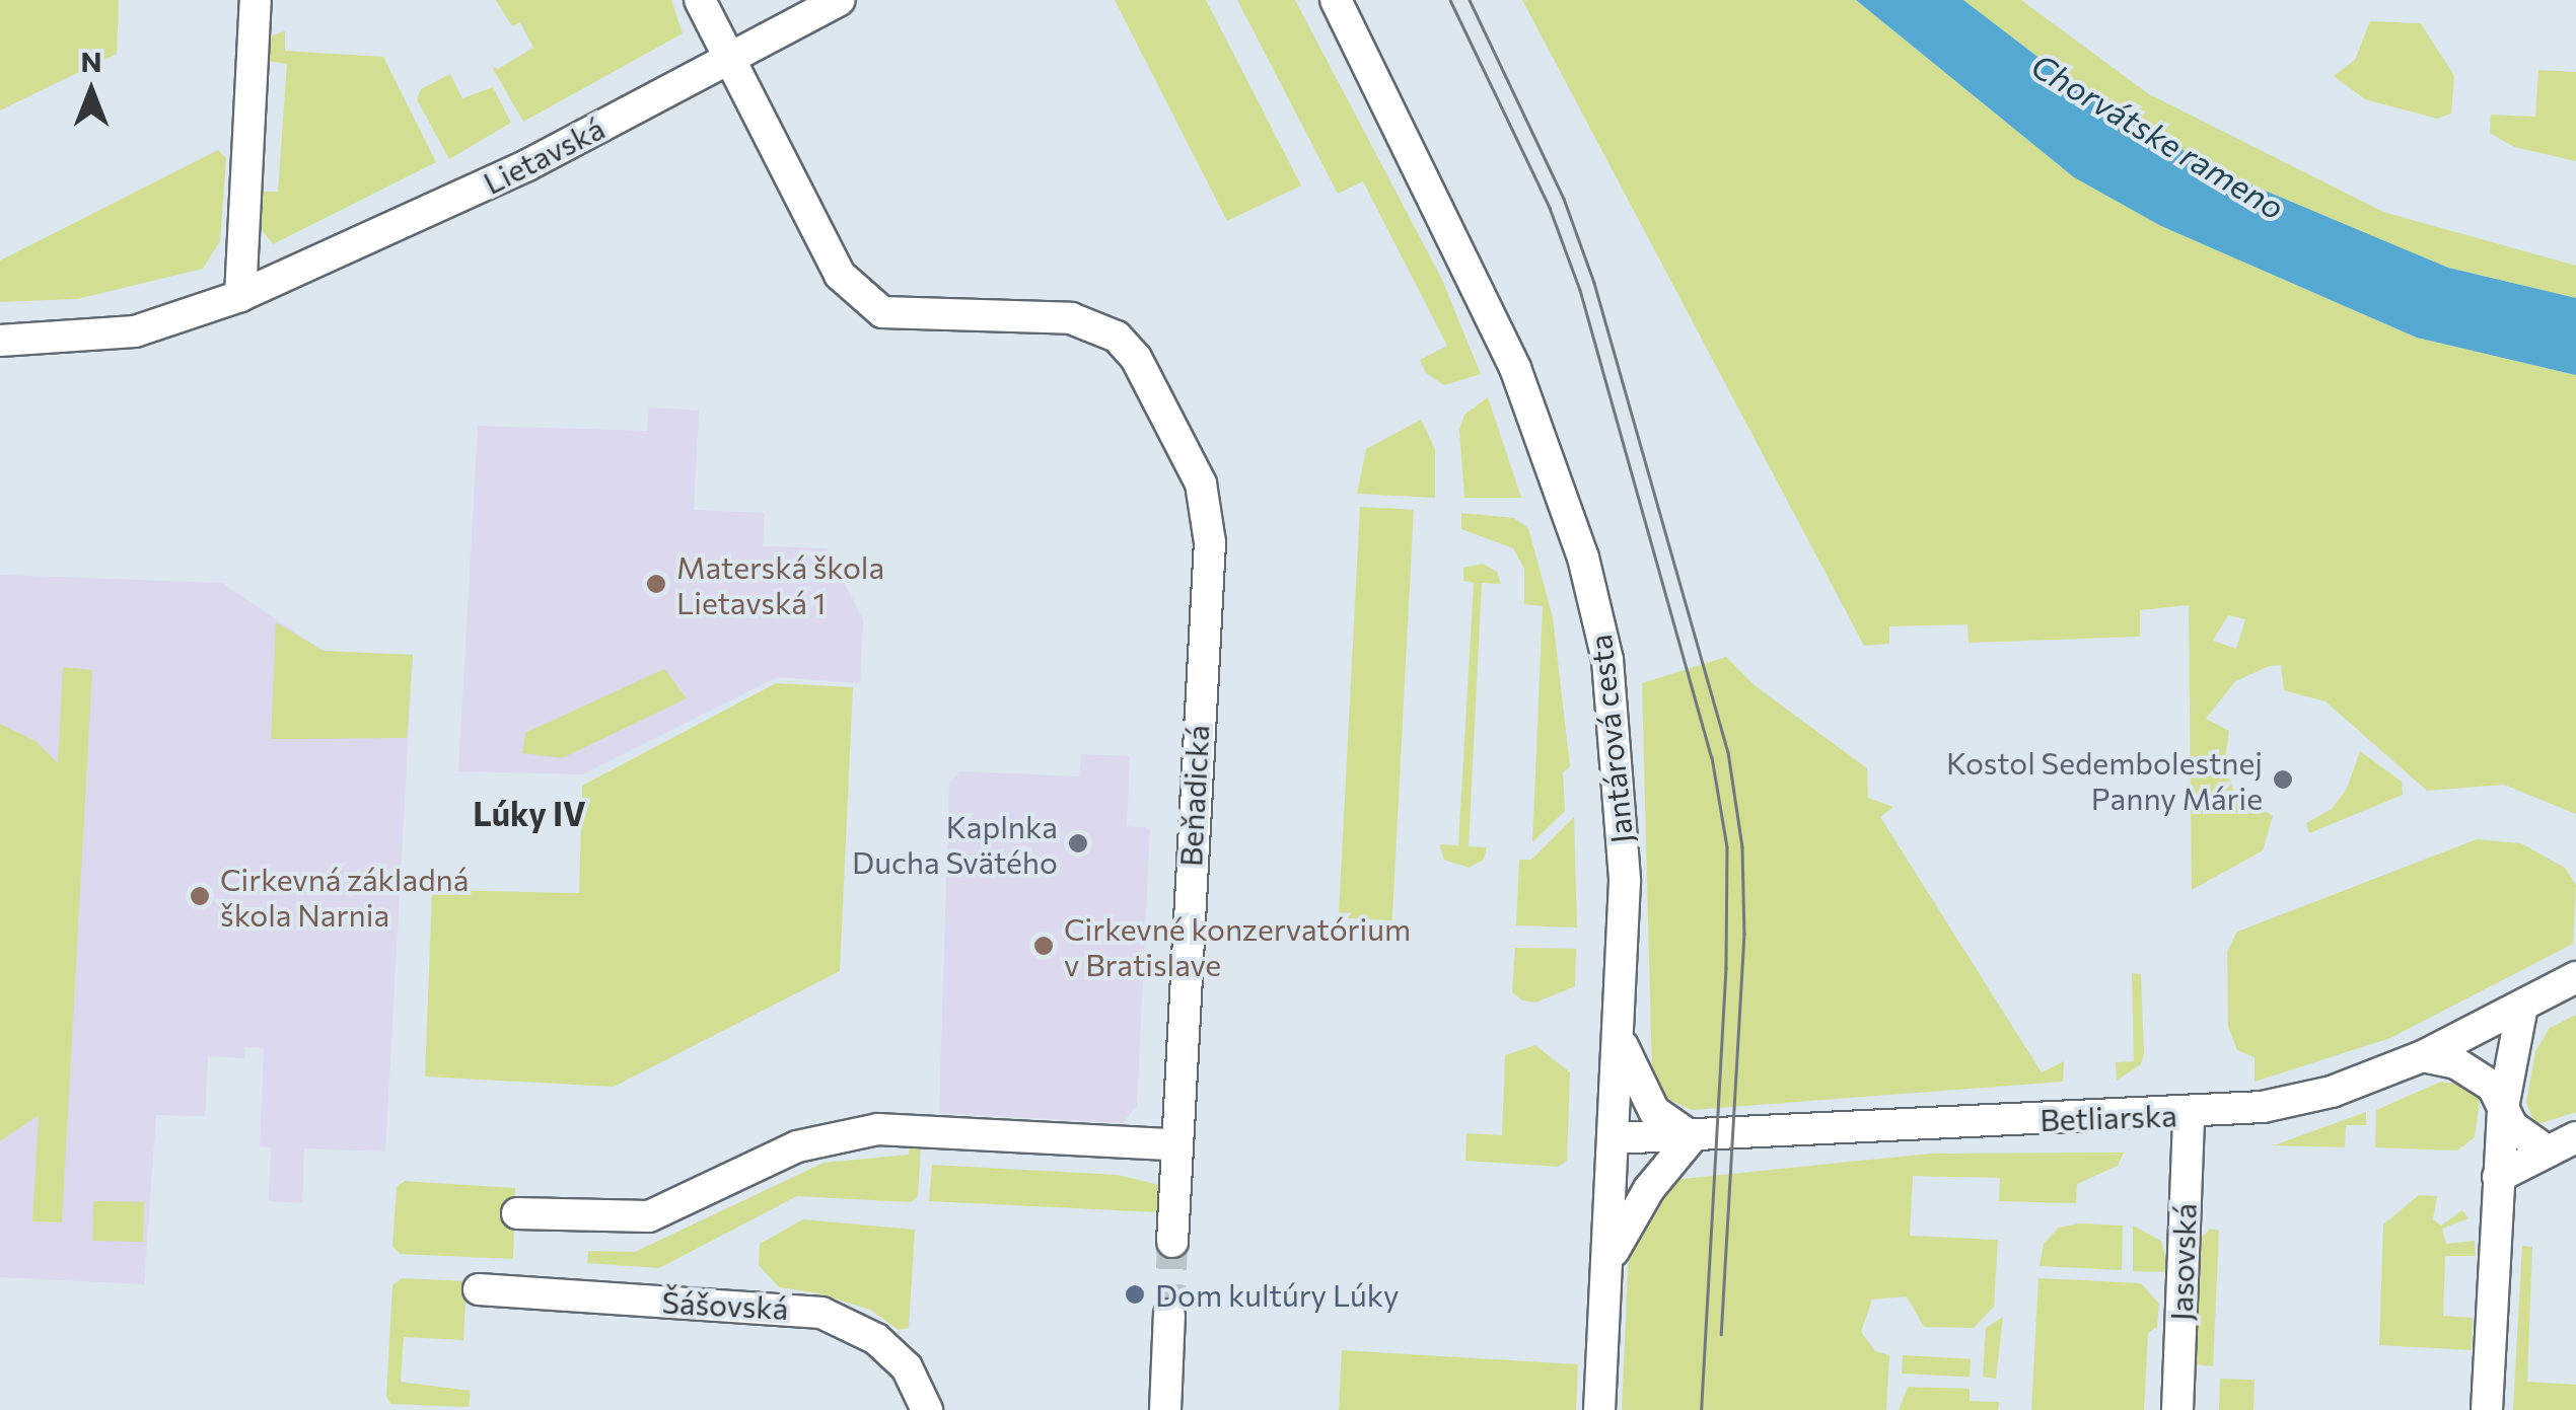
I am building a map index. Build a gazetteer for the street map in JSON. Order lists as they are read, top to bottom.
{
  "streets": {
    "street": [
      "Lietavská",
      "Jantárová cesta",
      "Beňadická",
      "Betliarska",
      "Jasovská",
      "Šášovská"
    ]
  },
  "crossings": [
    ["Lietavská", "Beňadická"],
    ["Jantárová cesta", "Betliarska"],
    ["Betliarska", "Jasovská"]
  ],
  "districts": ["Lúky IV"],
  "water": ["Chorvátske rameno"],
  "places": [
    "Materská škola Lietavská 1",
    "Kostol Sedembolestnej Panny Márie",
    "Kaplnka Ducha Svätého",
    "Cirkevná základná škola Narnia",
    "Cirkevné konzervatórium v Bratislave",
    "Dom kultúry Lúky"
  ],
  "north": "top"
}
